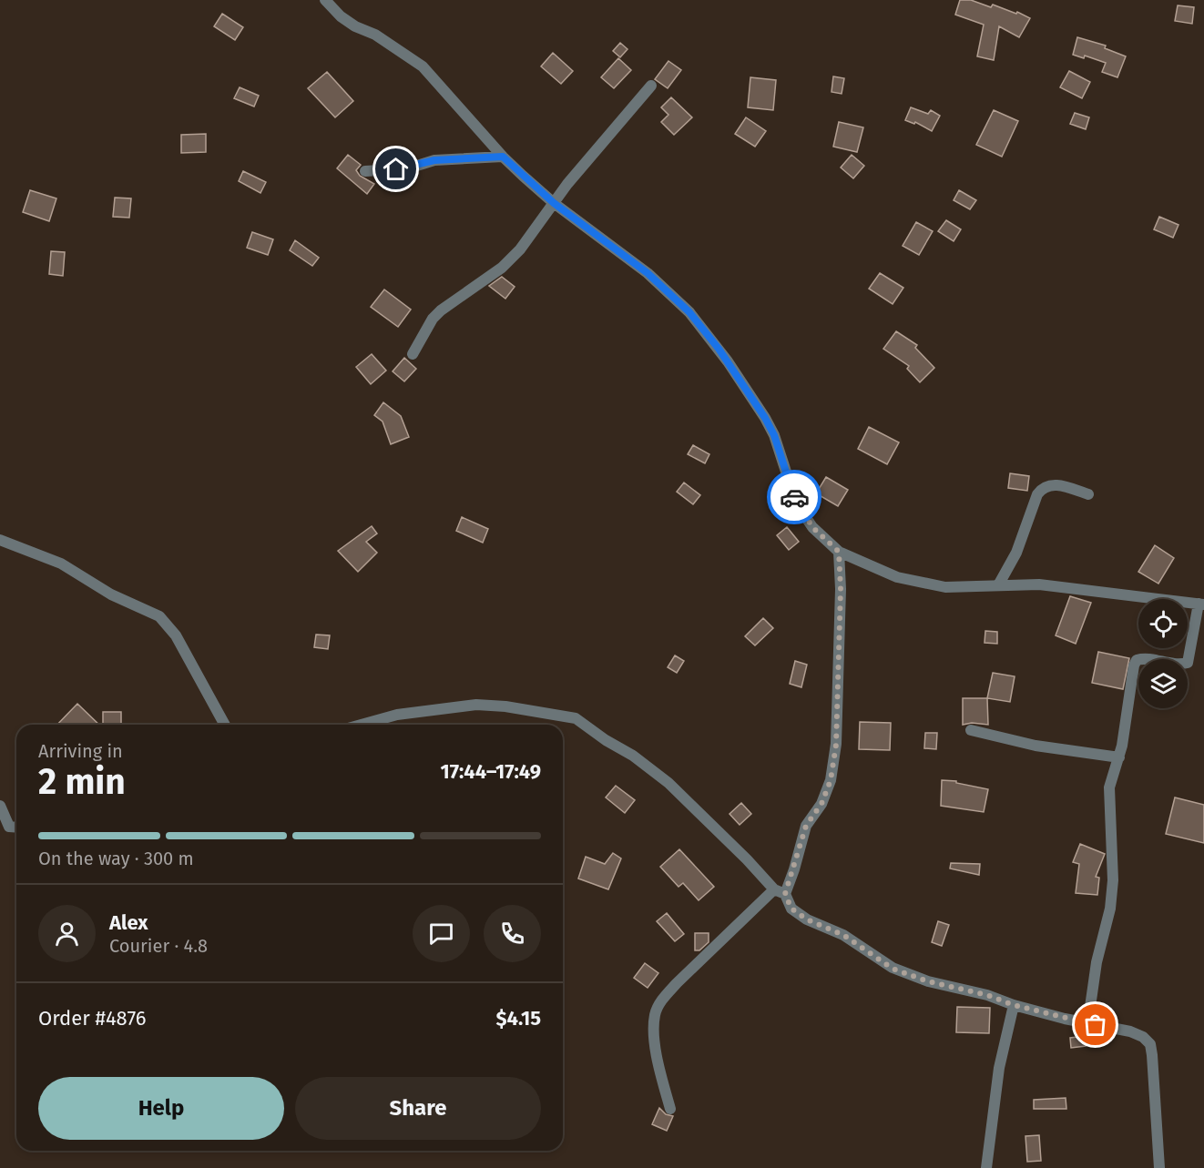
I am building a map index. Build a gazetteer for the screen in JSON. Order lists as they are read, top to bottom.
{
  "page": {
    "heading": ["2 min", "Arriving in", "17:44–17:49"],
    "panel": [
      "Alex",
      "Courier · 4.8",
      "Order #4876",
      "$4.15"
    ],
    "bar": "On the way · 300 m",
    "buttons": ["Help", "Share"]
  }
}
